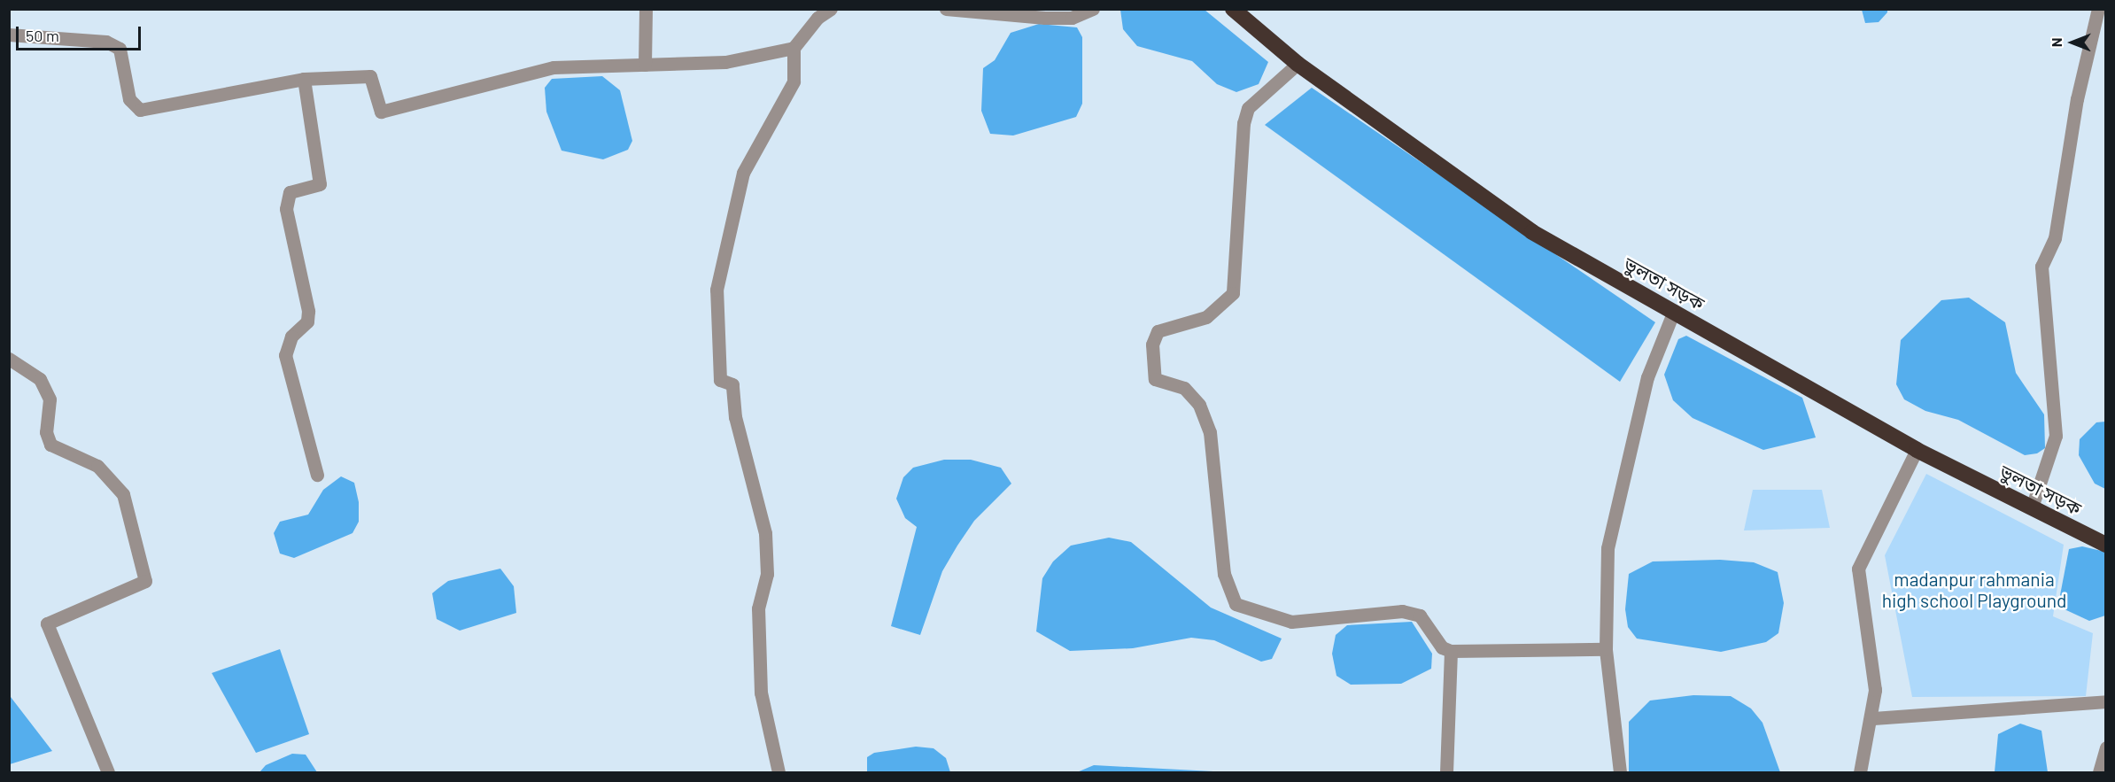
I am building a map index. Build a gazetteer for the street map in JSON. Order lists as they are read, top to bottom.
{
  "streets": {
    "highway": ["ভুলতা সড়ক"]
  },
  "parks": ["madanpur rahmania high school Playground"],
  "scale_bar": "50 m",
  "north": "left"
}
